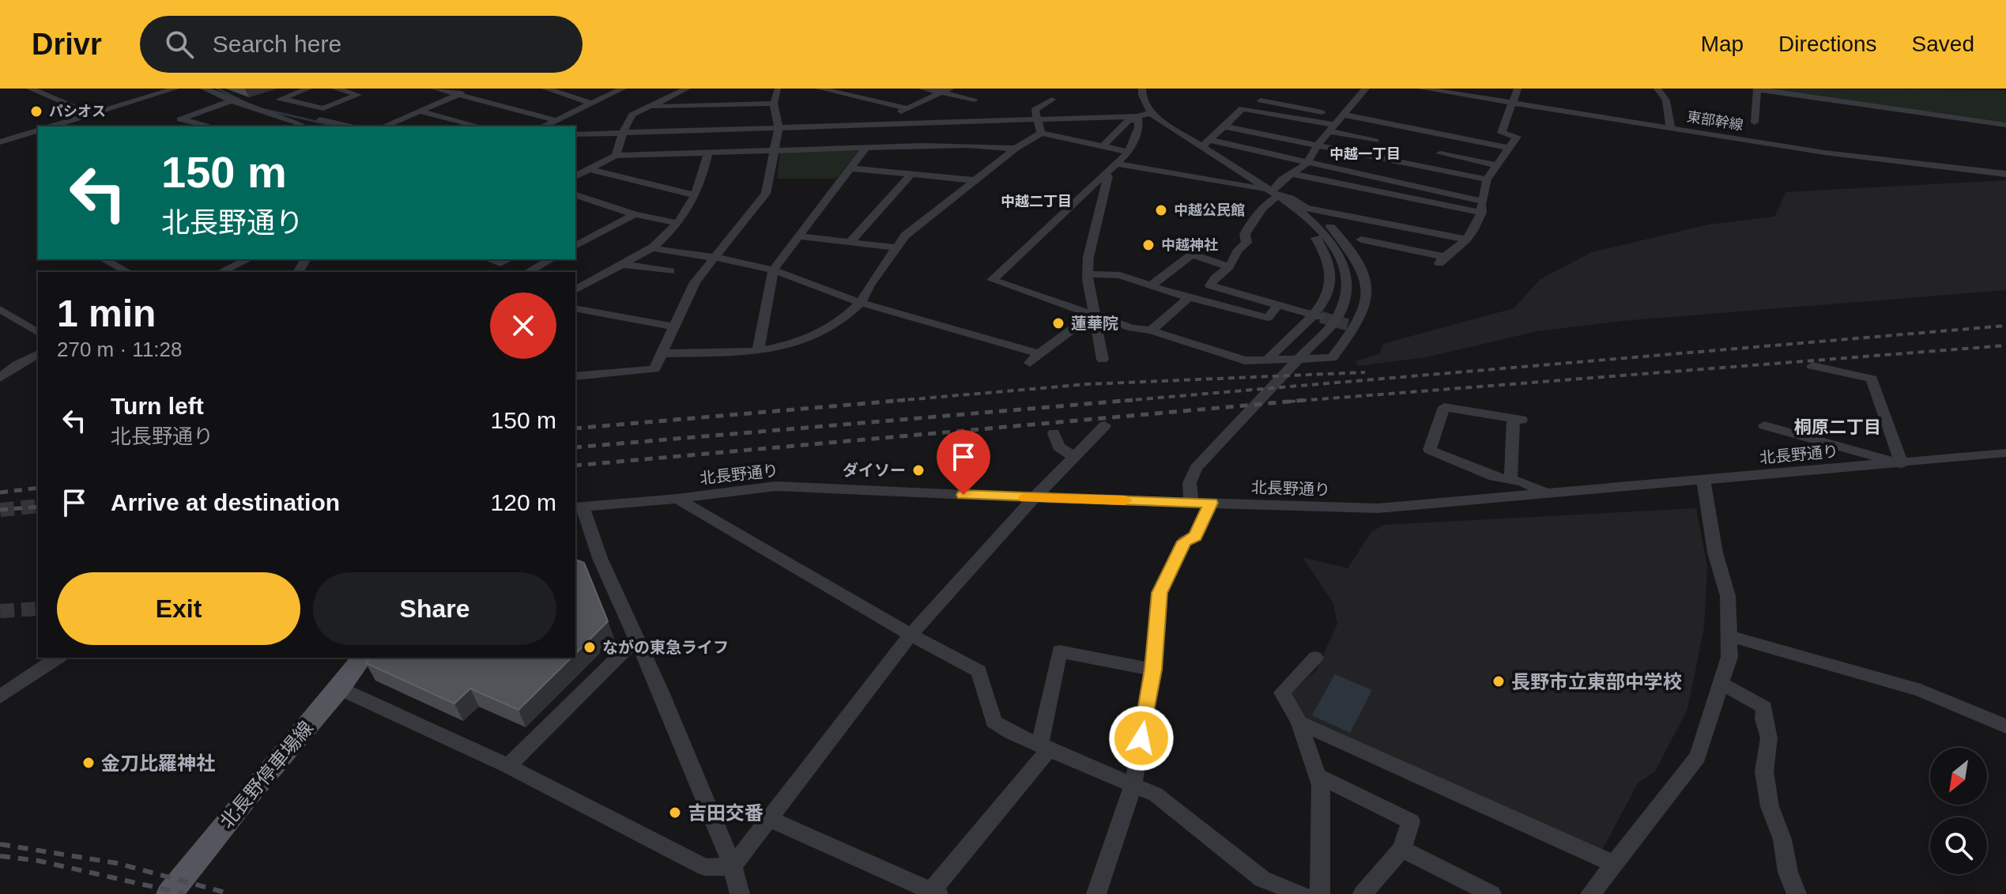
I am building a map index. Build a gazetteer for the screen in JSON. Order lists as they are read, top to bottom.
{
  "streets": {
    "main road": ["北長野停車場線"],
    "street": ["東部幹線", "北長野通り"]
  },
  "districts": ["中越一丁目", "中越二丁目", "桐原二丁目"],
  "places": [
    "パシオス",
    "中越公民館",
    "中越神社",
    "蓮華院",
    "ダイソー",
    "ながの東急ライフ",
    "長野市立東部中学校",
    "金刀比羅神社",
    "吉田交番"
  ],
  "north": "bottom left",
  "page": {
    "header": "Drivr",
    "search": "Search here",
    "nav": ["Map", "Directions", "Saved"],
    "turn": ["150 m", "北長野通り"],
    "heading": ["1 min", "270 m · 11:28"],
    "list": [
      {
        "name": "Turn left",
        "note": "北長野通り",
        "value": "150 m"
      },
      {
        "name": "Arrive at destination",
        "value": "120 m"
      }
    ],
    "buttons": ["Exit", "Share"]
  }
}
